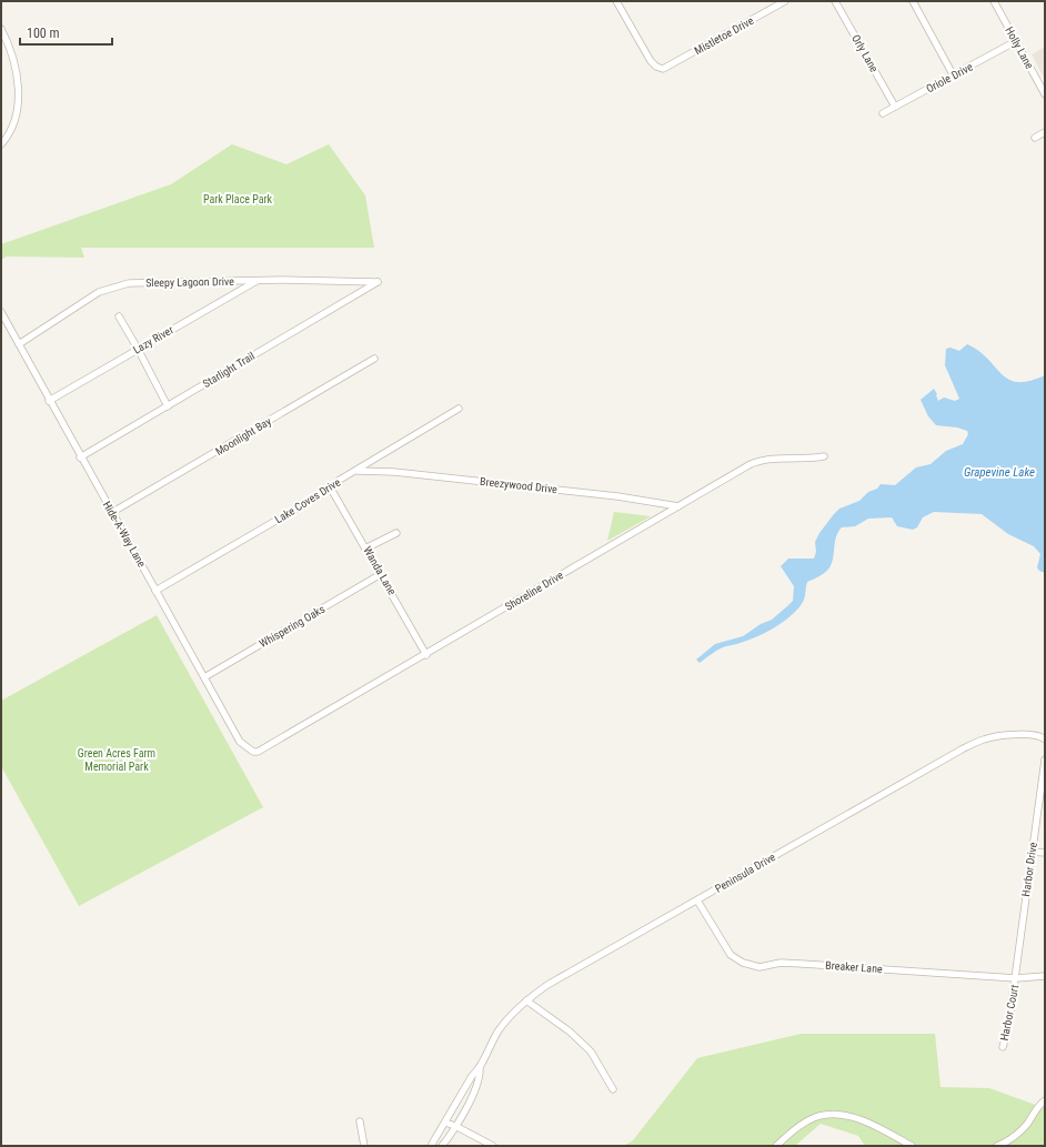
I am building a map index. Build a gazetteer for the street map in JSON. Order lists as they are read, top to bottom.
{
  "streets": {
    "street": [
      "Mistletoe Drive",
      "Holly Lane",
      "Orly Lane",
      "Oriole Drive",
      "Sleepy Lagoon Drive",
      "Lazy River",
      "Starlight Trail",
      "Moonlight Bay",
      "Breezywood Drive",
      "Lake Coves Drive",
      "Hide-A-Way Lane",
      "Wanda Lane",
      "Shoreline Drive",
      "Whispering Oaks",
      "Harbor Drive",
      "Peninsula Drive",
      "Breaker Lane",
      "Harbor Court"
    ]
  },
  "crossings": [
    ["Holly Lane", "Oriole Drive"],
    ["Orly Lane", "Oriole Drive"],
    ["Sleepy Lagoon Drive", "Lazy River"],
    ["Sleepy Lagoon Drive", "Starlight Trail"],
    ["Sleepy Lagoon Drive", "Hide-A-Way Lane"],
    ["Lazy River", "Hide-A-Way Lane"],
    ["Starlight Trail", "Hide-A-Way Lane"],
    ["Moonlight Bay", "Hide-A-Way Lane"],
    ["Breezywood Drive", "Lake Coves Drive"],
    ["Breezywood Drive", "Shoreline Drive"],
    ["Lake Coves Drive", "Hide-A-Way Lane"],
    ["Lake Coves Drive", "Wanda Lane"],
    ["Hide-A-Way Lane", "Shoreline Drive"],
    ["Hide-A-Way Lane", "Whispering Oaks"],
    ["Wanda Lane", "Shoreline Drive"],
    ["Wanda Lane", "Whispering Oaks"],
    ["Harbor Drive", "Breaker Lane"],
    ["Harbor Drive", "Harbor Court"],
    ["Peninsula Drive", "Breaker Lane"],
    ["Breaker Lane", "Harbor Court"]
  ],
  "water": ["Grapevine Lake"],
  "parks": ["Park Place Park", "Green Acres Farm Memorial Park"],
  "scale_bar": "100 m"
}
